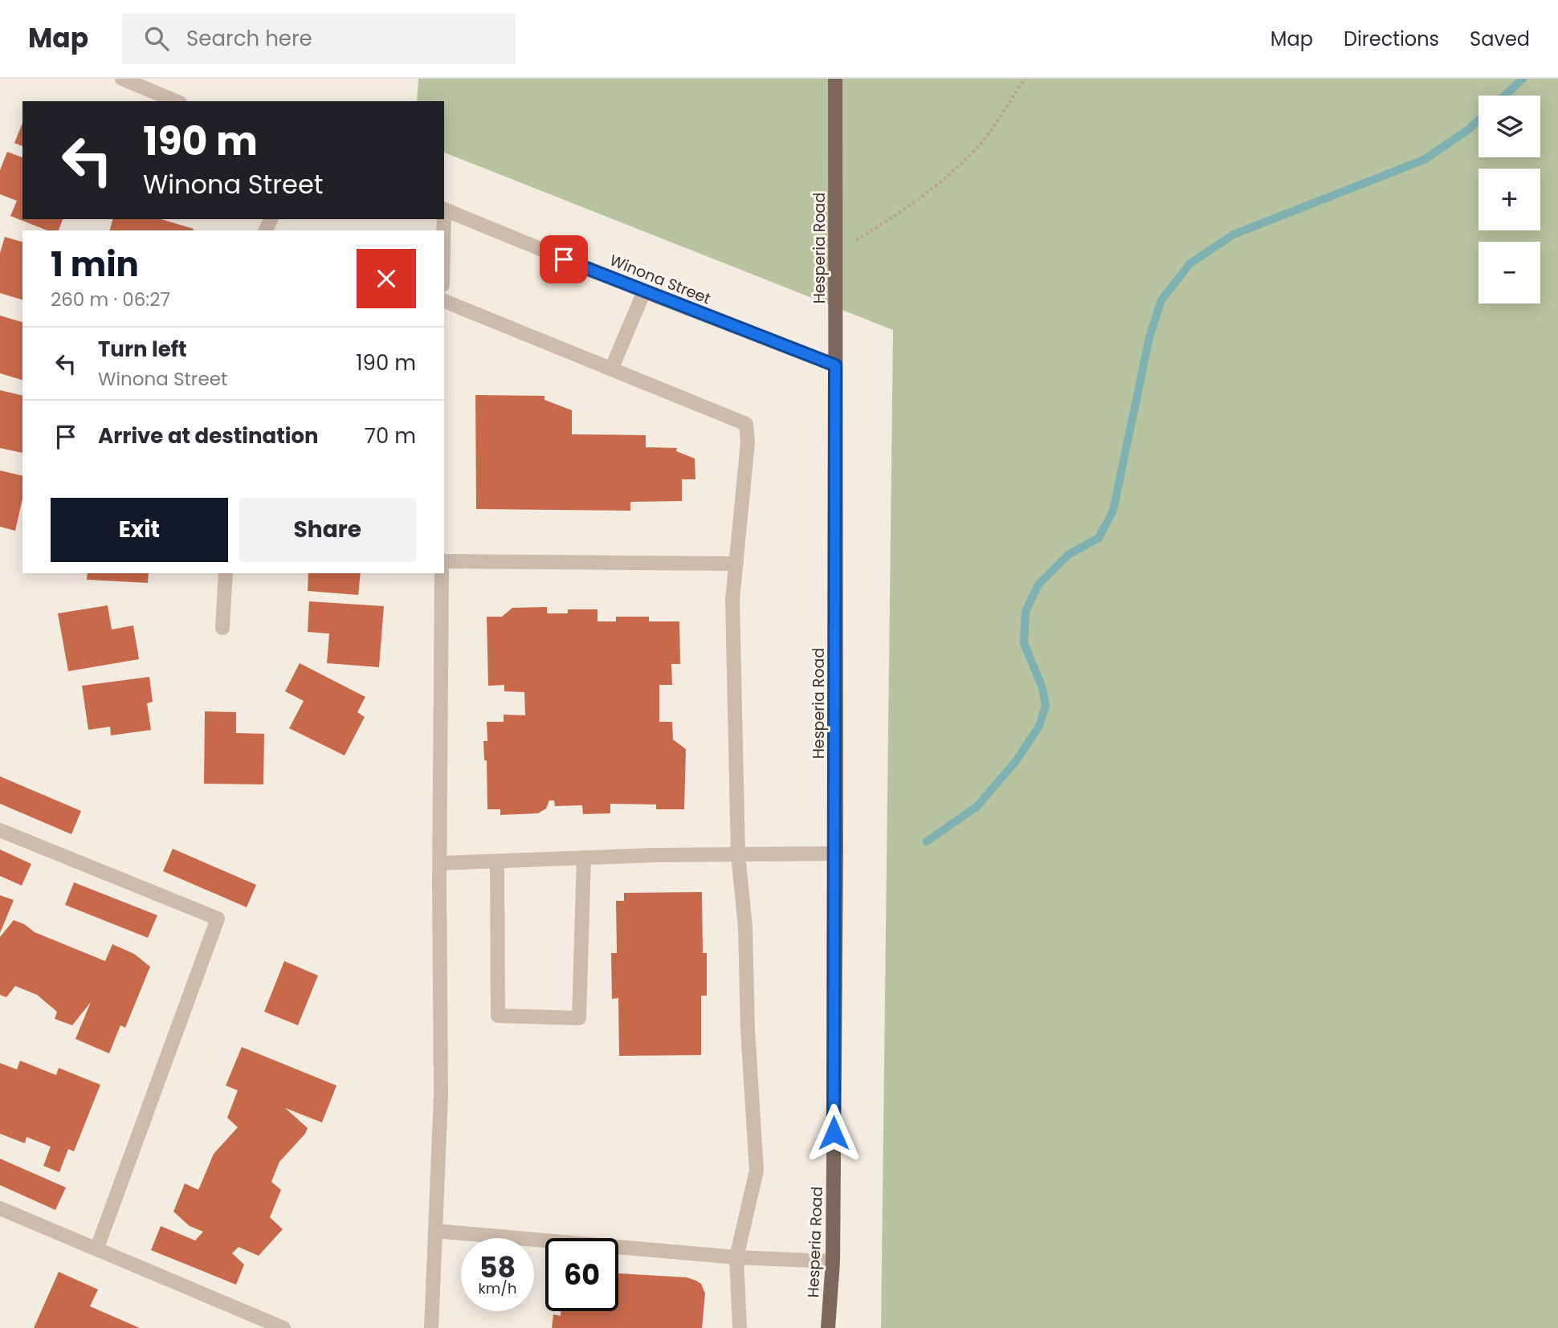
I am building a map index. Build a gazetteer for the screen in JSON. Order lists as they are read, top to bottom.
{
  "streets": {
    "main road": ["Hesperia Road"],
    "street": ["Winona Street"]
  },
  "crossings": [
    ["Hesperia Road", "Winona Street"]
  ],
  "page": {
    "header": "Map",
    "search": "Search here",
    "nav": ["Map", "Directions", "Saved"],
    "map_buttons": ["+", "−"],
    "turn": ["190 m", "Winona Street"],
    "heading": ["1 min", "260 m · 06:27"],
    "list": [
      {
        "name": "Turn left",
        "note": "Winona Street",
        "value": "190 m"
      },
      {
        "name": "Arrive at destination",
        "value": "70 m"
      }
    ],
    "buttons": ["Exit", "Share"],
    "speed": "58 km/h",
    "limit": "60"
  }
}
